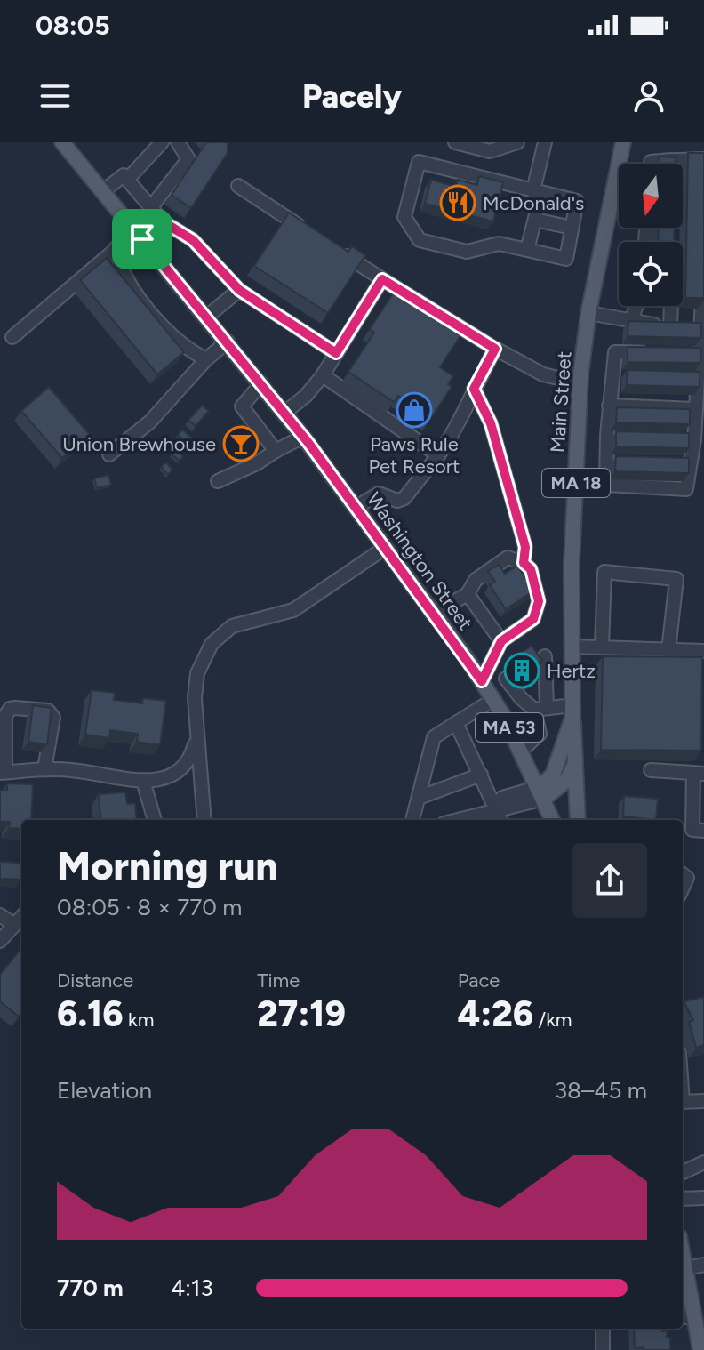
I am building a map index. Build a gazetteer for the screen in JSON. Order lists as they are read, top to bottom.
{
  "streets": {
    "main road": [
      "Main Street",
      "MA 18",
      "Washington Street",
      "MA 53"
    ]
  },
  "crossings": [
    ["Main Street", "MA 18"],
    ["Main Street", "Washington Street"]
  ],
  "places": {
    "restaurant": ["McDonald's"],
    "shop": ["Paws Rule Pet Resort"],
    "bar": ["Union Brewhouse"],
    "building": ["Hertz"]
  },
  "north": "bottom",
  "page": {
    "status": "08:05",
    "header": "Pacely",
    "heading": ["Morning run", "08:05 · 8 × 770 m"],
    "stats": [
      ["Distance", "6.16 km"],
      ["Time", "27:19"],
      ["Pace", "4:26 /km"]
    ],
    "chart": ["Elevation", "38–45 m"],
    "list": [
      {
        "name": "770 m",
        "note": "4:13"
      }
    ]
  }
}
